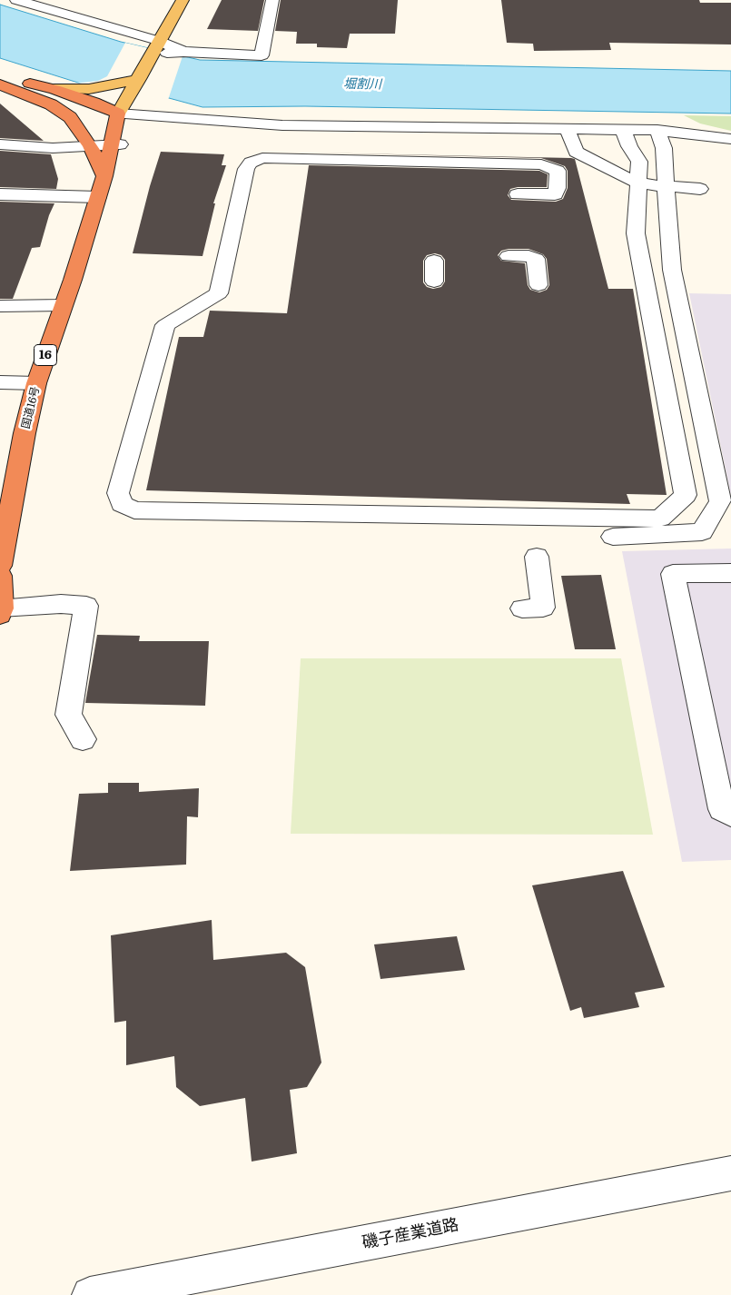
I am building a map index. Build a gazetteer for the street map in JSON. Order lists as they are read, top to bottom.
{
  "streets": {
    "highway": ["16", "国道16号"],
    "street": ["磯子産業道路"]
  },
  "water": ["堀割川"]
}
